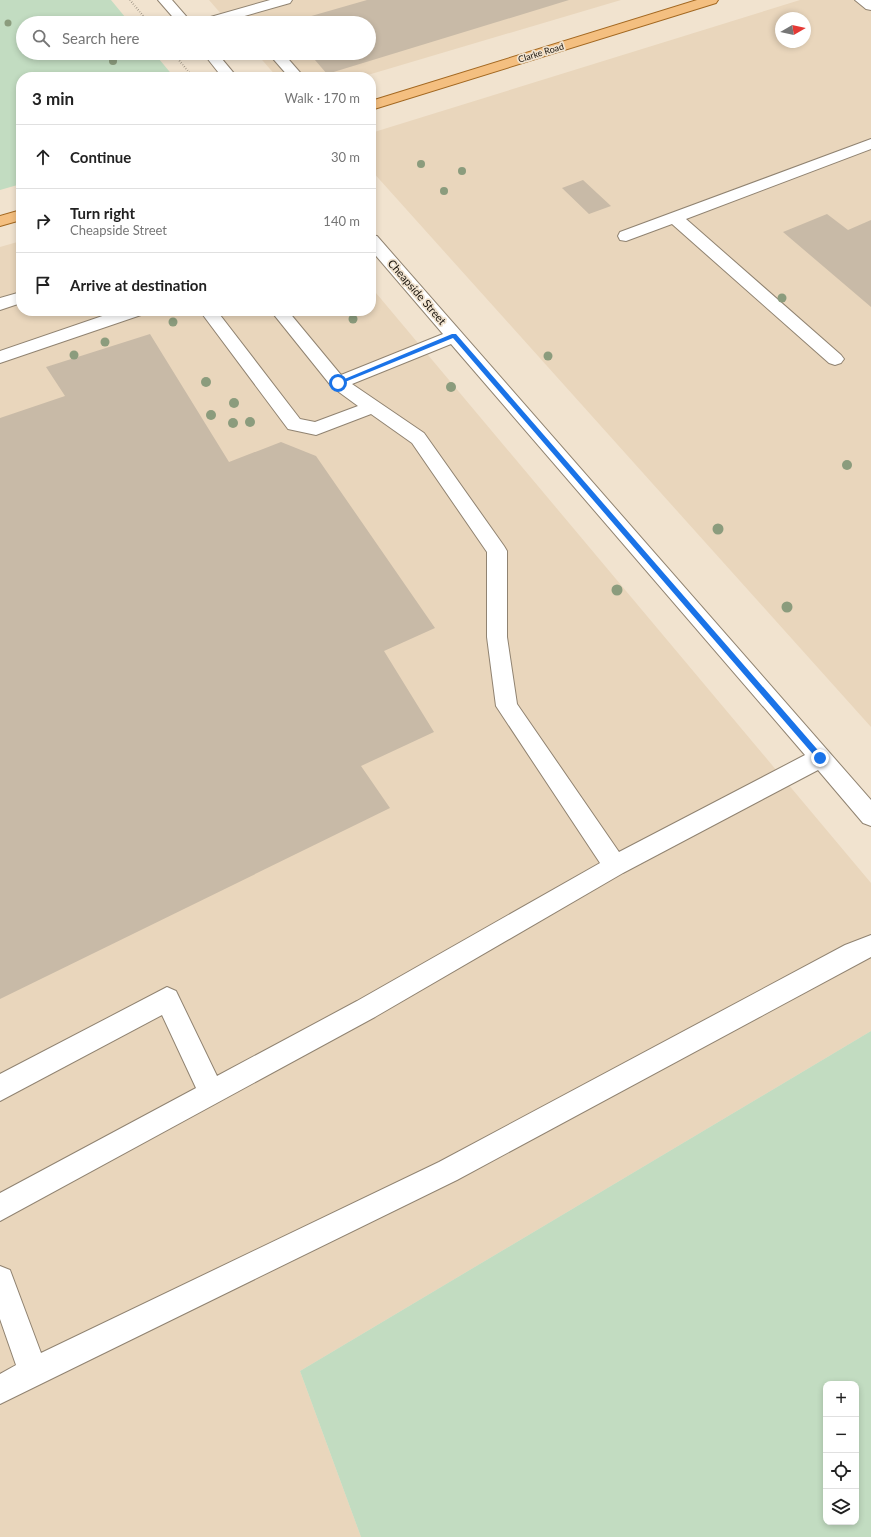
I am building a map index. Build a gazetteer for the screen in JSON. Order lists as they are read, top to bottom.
{
  "streets": {
    "main road": ["Clarke Road"],
    "street": ["Cheapside Street"]
  },
  "north": "right",
  "page": {
    "search": "Search here",
    "heading": ["3 min", "Walk · 170 m"],
    "list": [
      ["Continue", "30 m"],
      ["Turn right", "Cheapside Street", "140 m"],
      "Arrive at destination"
    ],
    "map_buttons": ["+", "−"]
  }
}
